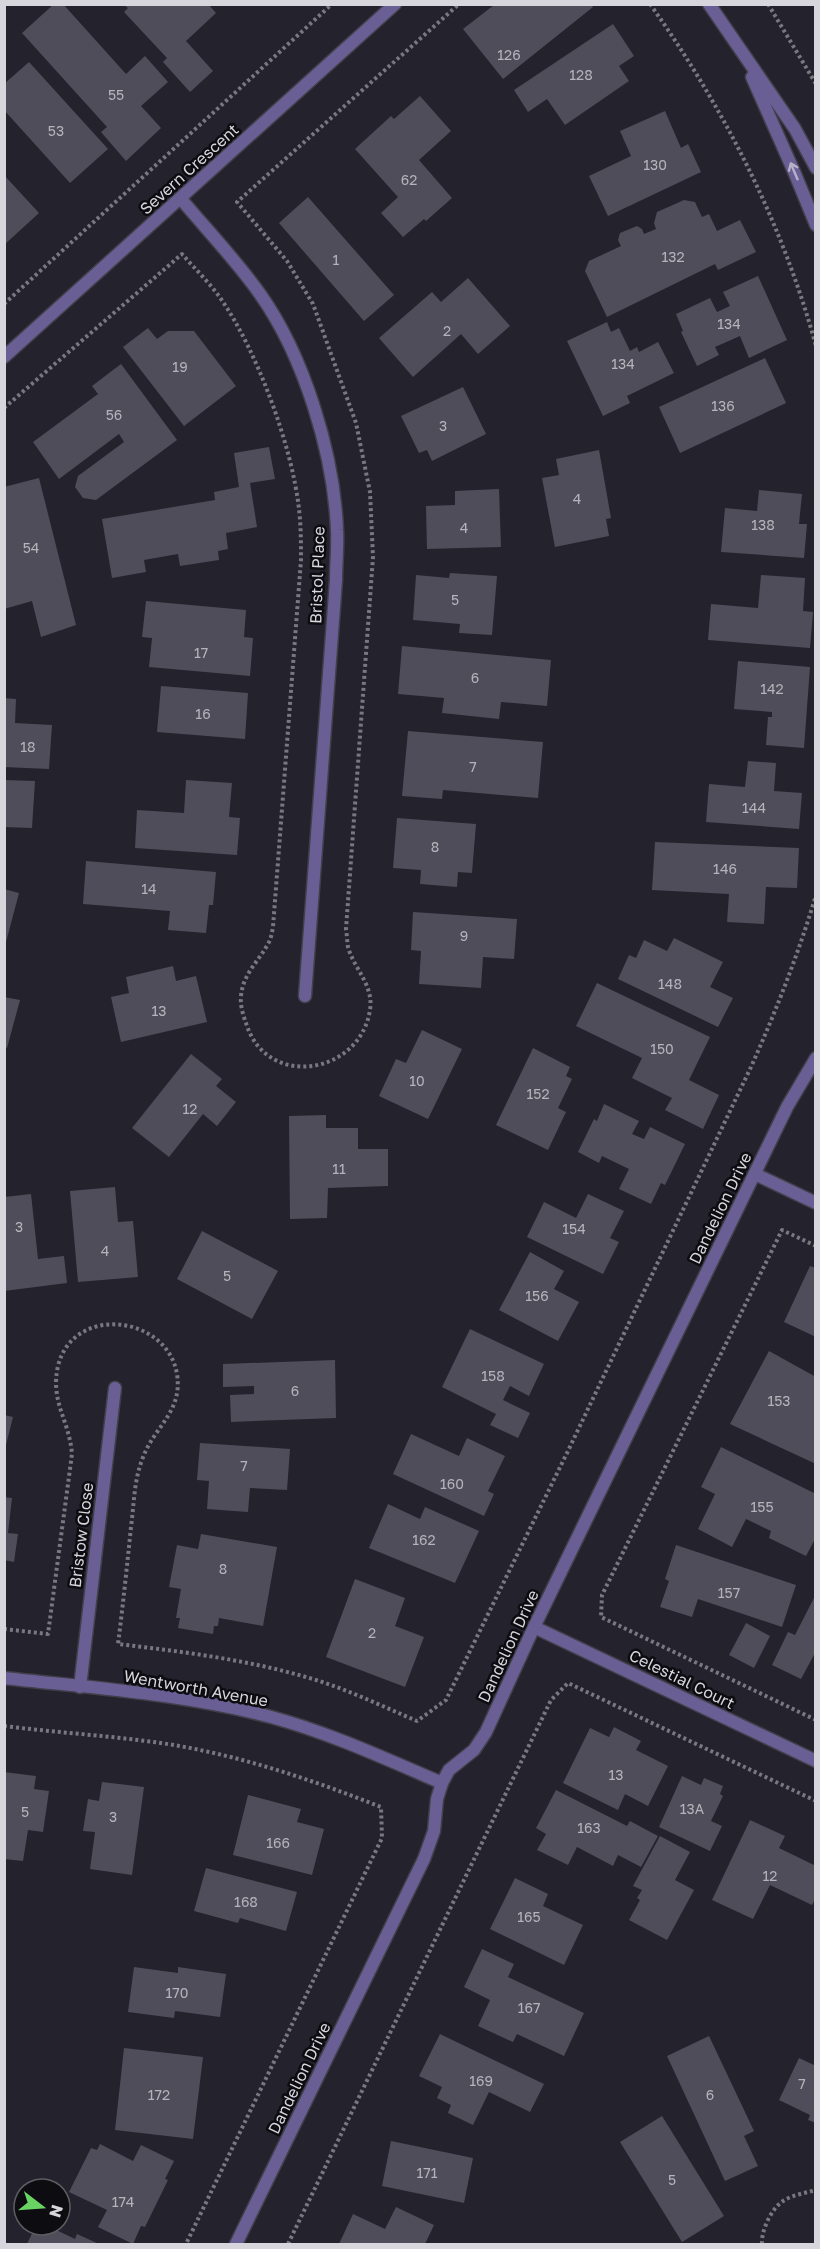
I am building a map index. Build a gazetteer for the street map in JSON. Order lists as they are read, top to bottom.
{
  "streets": {
    "street": [
      "Severn Crescent",
      "Bristol Place",
      "Dandelion Drive",
      "Bristow Close",
      "Celestial Court",
      "Wentworth Avenue"
    ]
  },
  "crossings": [
    ["Severn Crescent", "Bristol Place"],
    ["Dandelion Drive", "Celestial Court"],
    ["Dandelion Drive", "Wentworth Avenue"],
    ["Bristow Close", "Wentworth Avenue"]
  ],
  "house_numbers": [
    "126",
    "128",
    "55",
    "53",
    "130",
    "62",
    "132",
    "1",
    "134",
    "2",
    "134",
    "19",
    "136",
    "56",
    "3",
    "4",
    "138",
    "4",
    "54",
    "5",
    "17",
    "6",
    "142",
    "16",
    "18",
    "7",
    "144",
    "8",
    "146",
    "14",
    "9",
    "148",
    "13",
    "150",
    "10",
    "152",
    "12",
    "11",
    "3",
    "154",
    "4",
    "5",
    "156",
    "158",
    "6",
    "153",
    "7",
    "160",
    "155",
    "162",
    "8",
    "157",
    "2",
    "13",
    "13A",
    "5",
    "3",
    "163",
    "166",
    "12",
    "168",
    "165",
    "170",
    "167",
    "169",
    "7",
    "172",
    "6",
    "171",
    "5",
    "174"
  ],
  "north": "right"
}
